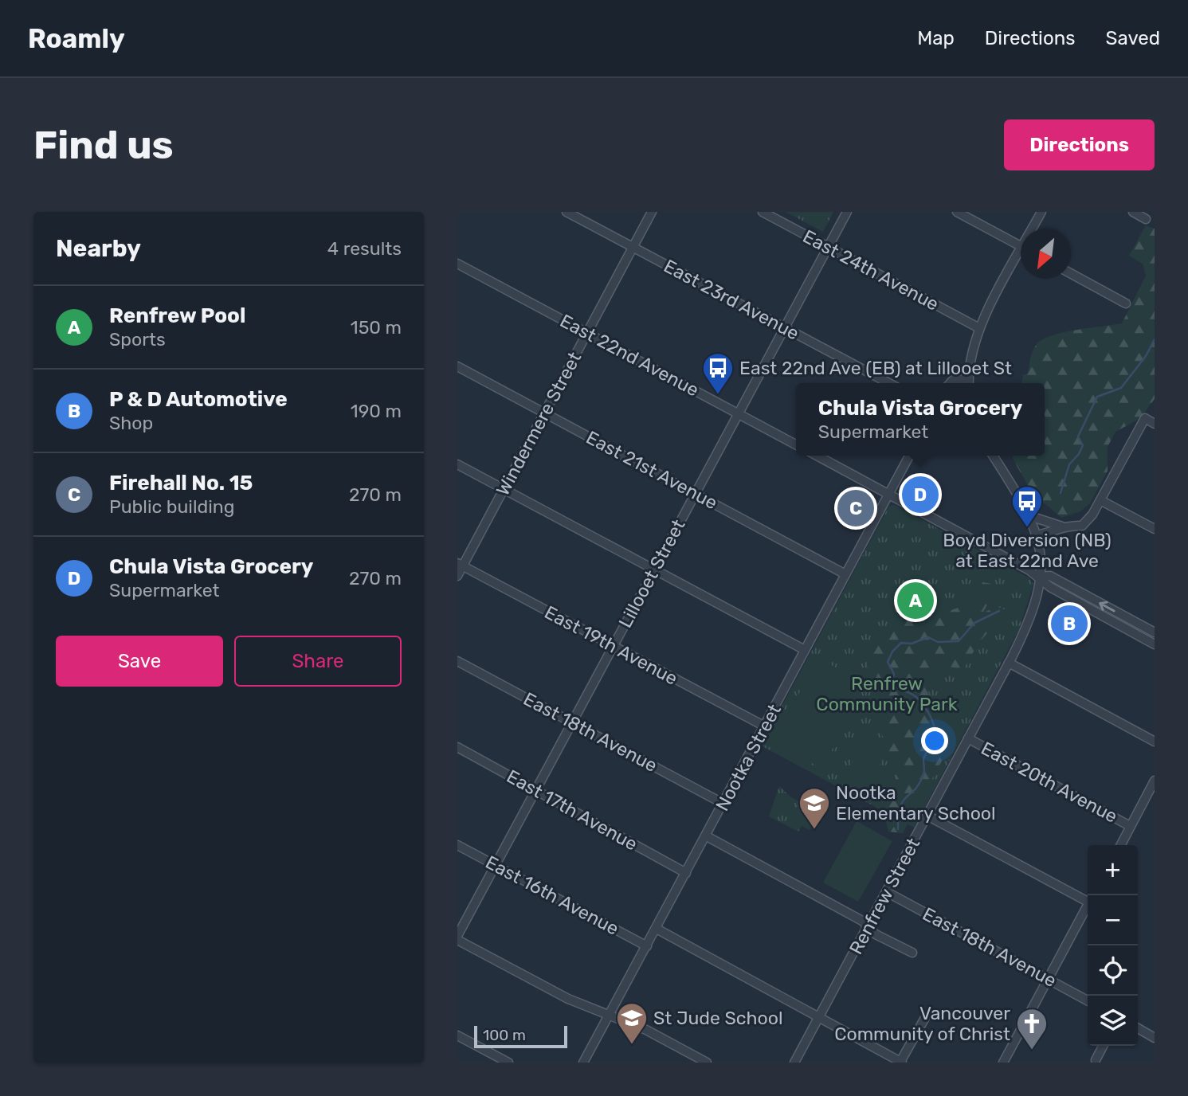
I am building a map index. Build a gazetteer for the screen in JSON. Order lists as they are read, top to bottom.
{
  "streets": {
    "street": [
      "East 24th Avenue",
      "East 23rd Avenue",
      "East 22nd Avenue",
      "Windermere Street",
      "East 21st Avenue",
      "Lillooet Street",
      "East 19th Avenue",
      "East 18th Avenue",
      "Nootka Street",
      "East 20th Avenue",
      "East 17th Avenue",
      "East 16th Avenue",
      "Renfrew Street"
    ]
  },
  "crossings": [
    ["East 24th Avenue", "Lillooet Street"],
    ["East 23rd Avenue", "Windermere Street"],
    ["East 23rd Avenue", "Lillooet Street"],
    ["East 22nd Avenue", "Windermere Street"],
    ["East 22nd Avenue", "Lillooet Street"],
    ["Windermere Street", "East 21st Avenue"],
    ["Windermere Street", "East 19th Avenue"],
    ["East 21st Avenue", "Lillooet Street"],
    ["East 21st Avenue", "Nootka Street"],
    ["Lillooet Street", "East 19th Avenue"],
    ["Lillooet Street", "East 18th Avenue"],
    ["Lillooet Street", "East 17th Avenue"],
    ["Lillooet Street", "East 16th Avenue"],
    ["East 19th Avenue", "Nootka Street"],
    ["East 18th Avenue", "Nootka Street"],
    ["East 18th Avenue", "Renfrew Street"],
    ["Nootka Street", "East 17th Avenue"],
    ["Nootka Street", "East 16th Avenue"],
    ["East 20th Avenue", "Renfrew Street"]
  ],
  "parks": ["Renfrew Community Park"],
  "places": {
    "bus stop": ["East 22nd Ave (EB) at Lillooet St", "Boyd Diversion (NB) at East 22nd Ave"],
    "school or university": ["Nootka Elementary School", "St Jude School"],
    "church": ["Vancouver Community of Christ"]
  },
  "scale_bar": "100 m",
  "north": "bottom left",
  "page": {
    "header": "Roamly",
    "nav": ["Map", "Directions", "Saved"],
    "buttons": [
      "Directions",
      ["Save", "Share"]
    ],
    "title": "Find us",
    "heading": ["Nearby", "4 results"],
    "list": [
      {
        "mark": "A",
        "name": "Renfrew Pool",
        "note": "Sports",
        "value": "150 m"
      },
      {
        "mark": "B",
        "name": "P & D Automotive",
        "note": "Shop",
        "value": "190 m"
      },
      {
        "mark": "C",
        "name": "Firehall No. 15",
        "note": "Public building",
        "value": "270 m"
      },
      {
        "mark": "D",
        "name": "Chula Vista Grocery",
        "note": "Supermarket",
        "value": "270 m"
      }
    ],
    "popup": ["Chula Vista Grocery", "Supermarket"],
    "pins": [
      "D",
      "C",
      "A",
      "B"
    ],
    "map_buttons": ["+", "−"],
    "scale": "100 m"
  }
}
